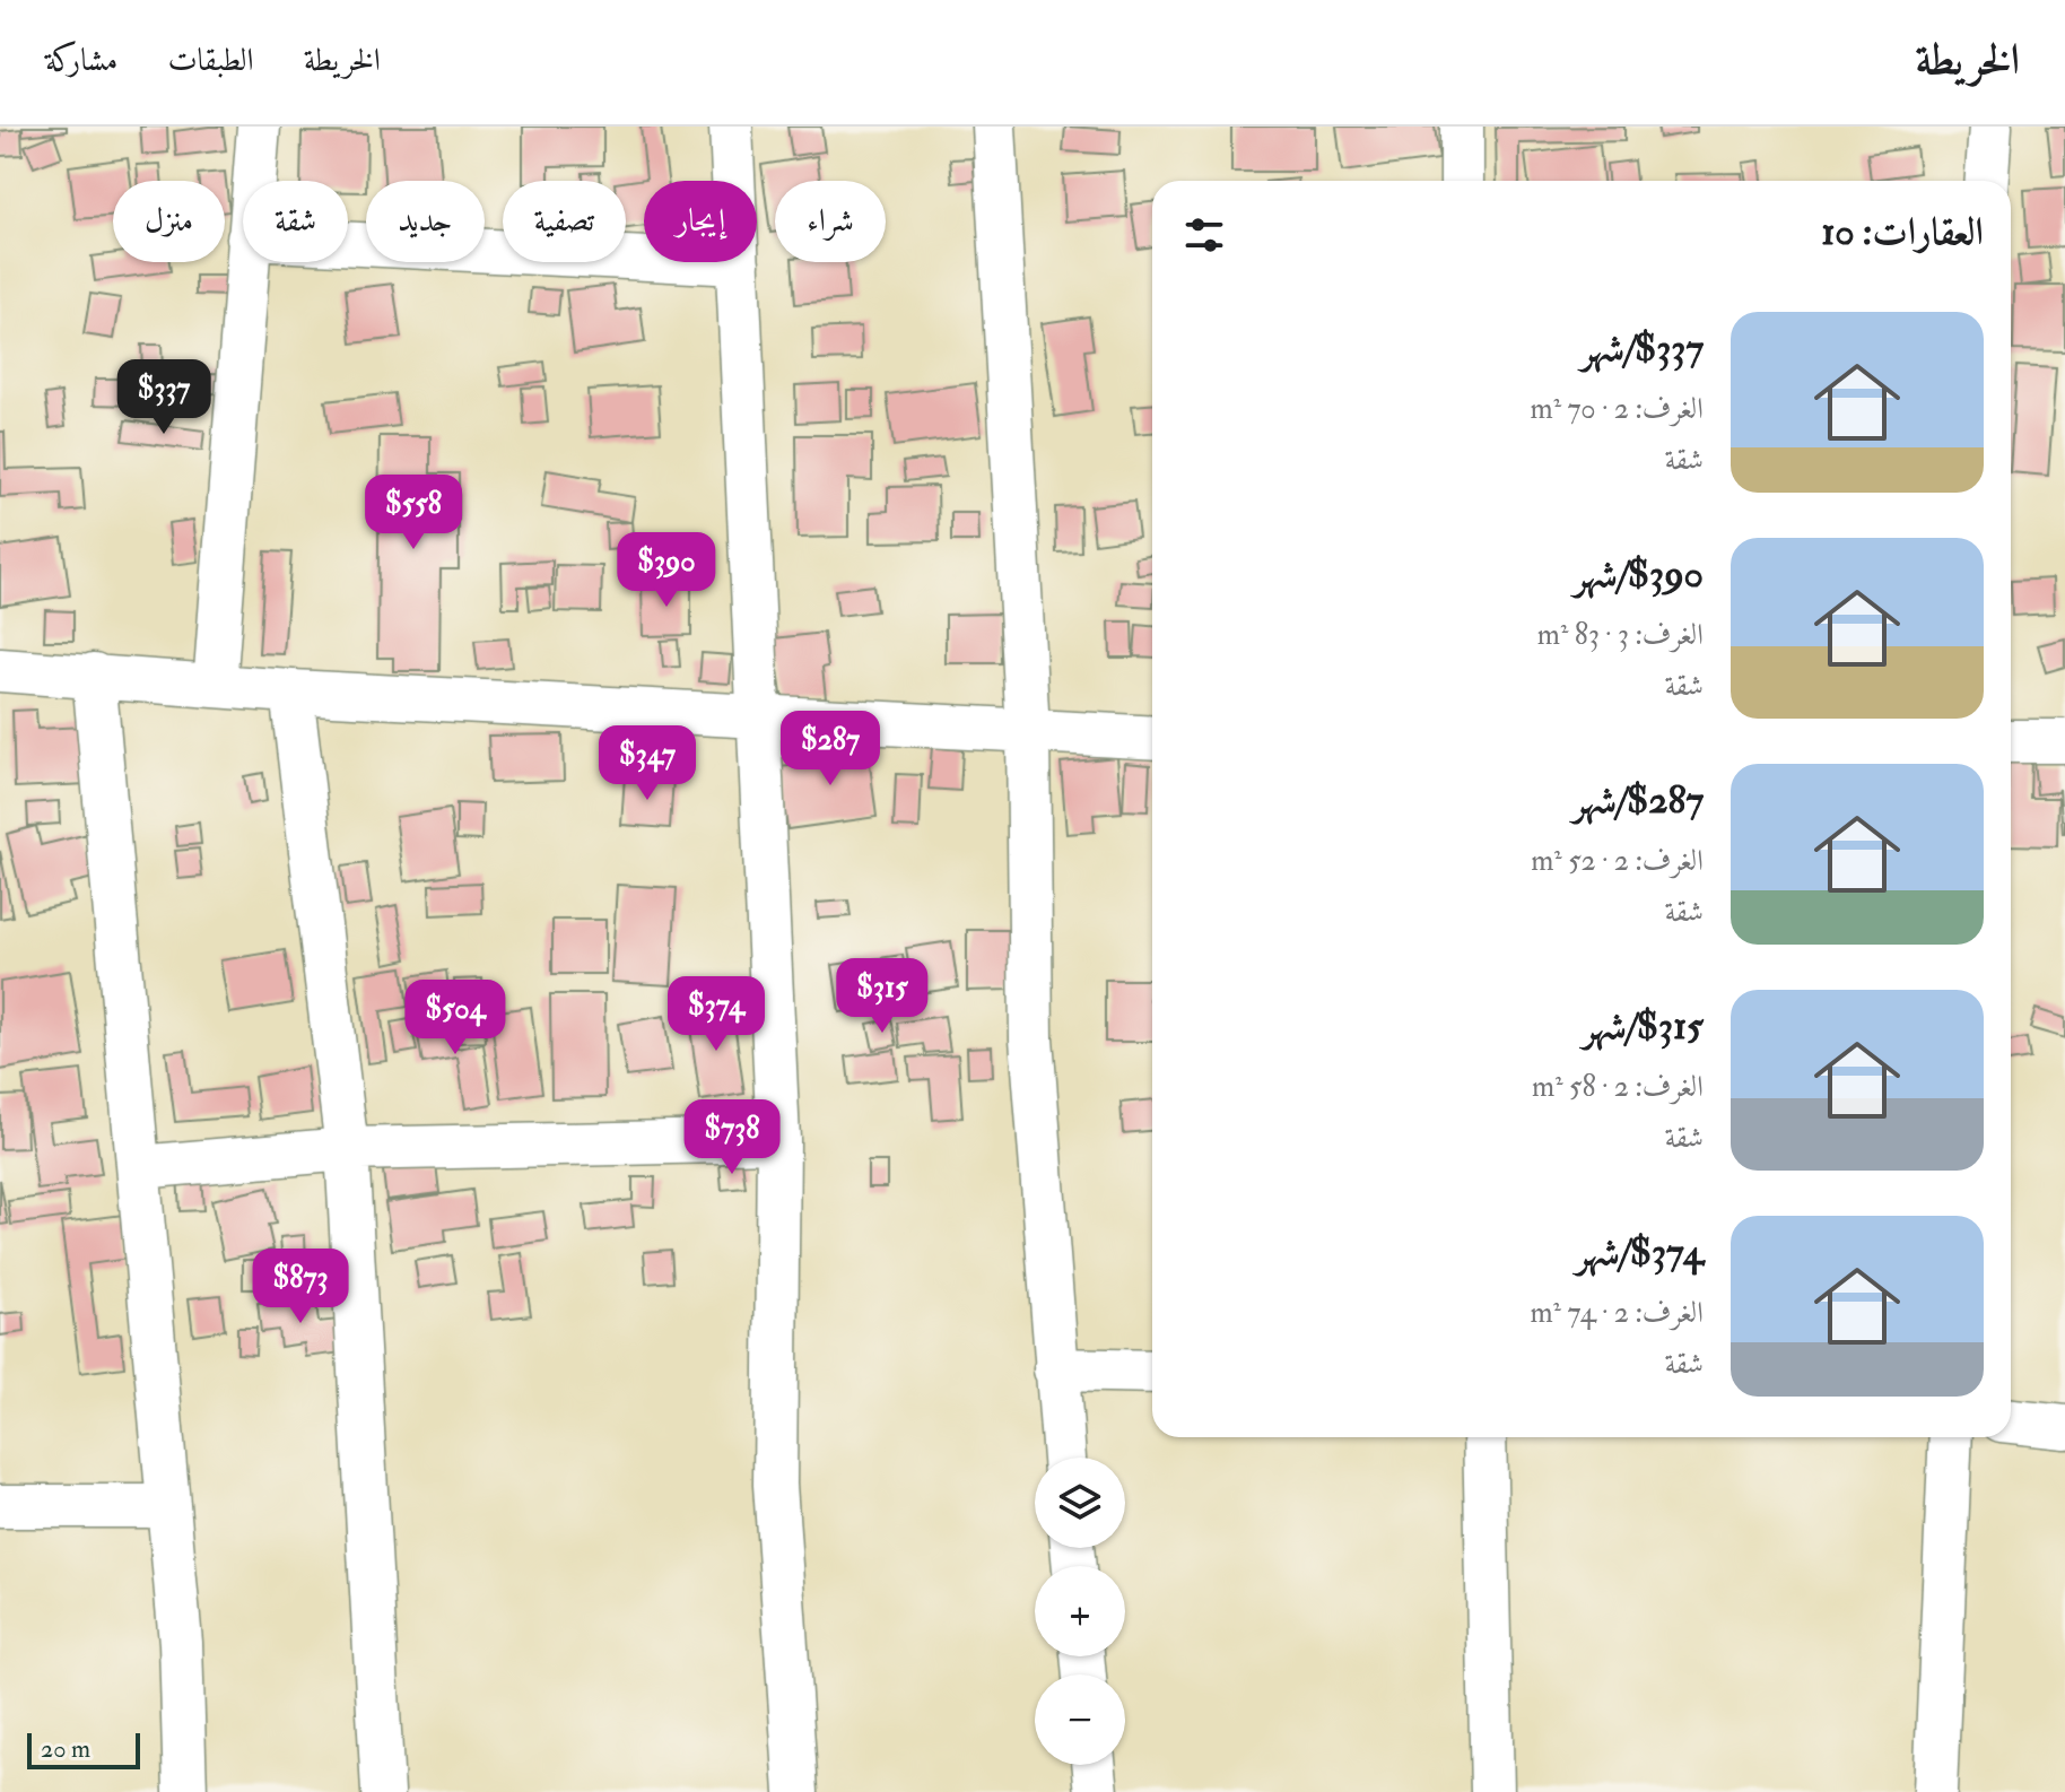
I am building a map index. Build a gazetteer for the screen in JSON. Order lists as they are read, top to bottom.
{
  "scale_bar": "20 m",
  "page": {
    "header": "الخريطة",
    "nav": ["الخريطة", "الطبقات", "مشاركة"],
    "chip": [
      "شراء",
      "إيجار",
      "تصفية",
      "جديد",
      "شقة",
      "منزل"
    ],
    "heading": "العقارات: 10",
    "list": [
      {
        "name": "$337/شهر",
        "note": "الغرف: 2 · 70 m² · شقة"
      },
      {
        "name": "$390/شهر",
        "note": "الغرف: 3 · 83 m² · شقة"
      },
      {
        "name": "$287/شهر",
        "note": "الغرف: 2 · 52 m² · شقة"
      },
      {
        "name": "$315/شهر",
        "note": "الغرف: 2 · 58 m² · شقة"
      },
      {
        "name": "$374/شهر",
        "note": "الغرف: 2 · 74 m² · شقة"
      }
    ],
    "price": [
      "$337",
      "$558",
      "$390",
      "$287",
      "$347",
      "$315",
      "$374",
      "$504",
      "$738",
      "$873"
    ],
    "map_buttons": ["+", "−"],
    "scale": "20 m"
  }
}
